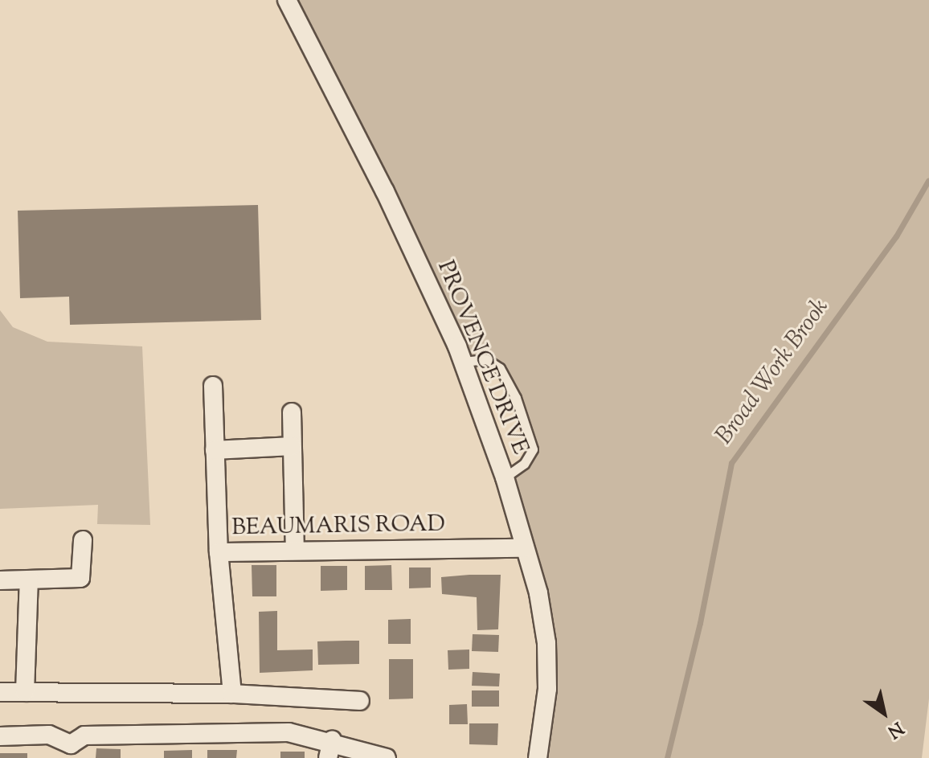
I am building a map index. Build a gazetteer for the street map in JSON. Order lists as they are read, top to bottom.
{
  "streets": {
    "street": ["PROVENCE DRIVE", "BEAUMARIS ROAD"]
  },
  "crossings": [
    ["PROVENCE DRIVE", "BEAUMARIS ROAD"]
  ],
  "water": ["Broad Work Brook"],
  "north": "bottom right"
}
